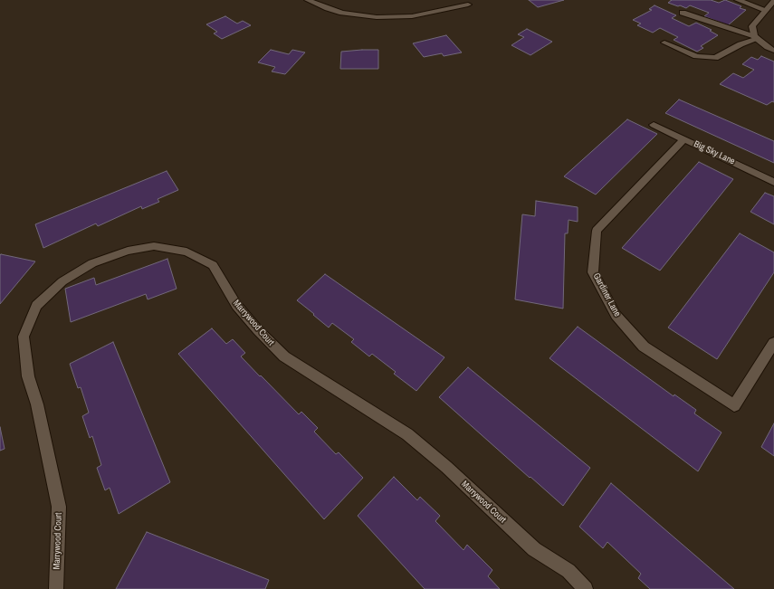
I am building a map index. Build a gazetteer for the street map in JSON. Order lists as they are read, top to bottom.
{
  "streets": {
    "street": ["Big Sky Lane", "Gardiner Lane", "Marrywood Court"]
  },
  "crossings": [
    ["Big Sky Lane", "Gardiner Lane"]
  ]
}
